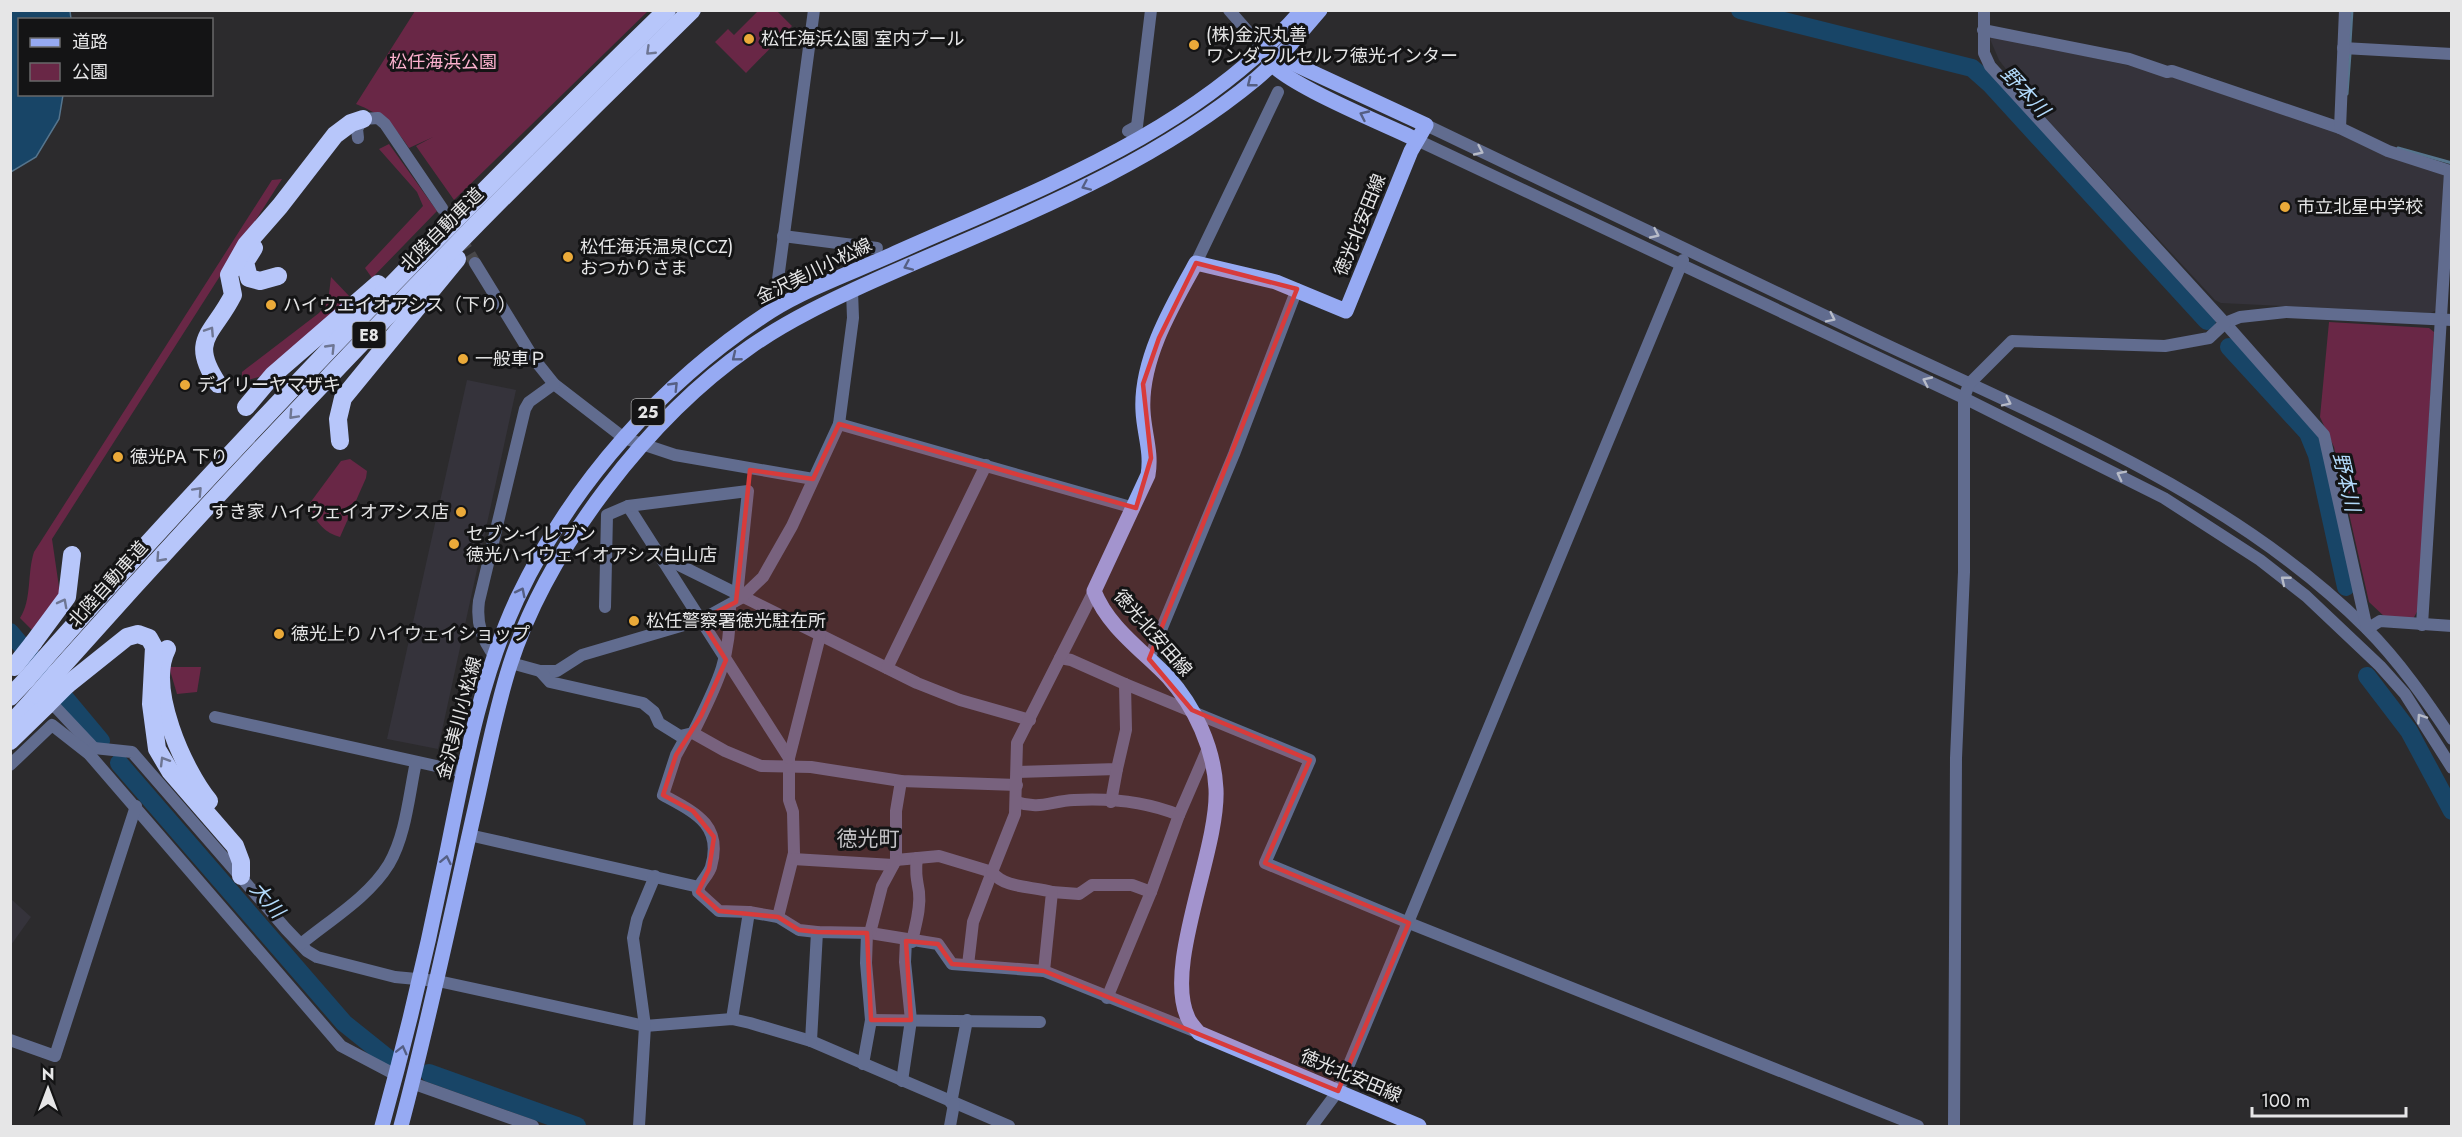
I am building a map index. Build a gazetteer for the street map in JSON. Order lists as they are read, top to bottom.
{
  "streets": {
    "highway": ["北陸自動車道", "E8"],
    "main road": ["徳光北安田線", "金沢美川小松線", "25"]
  },
  "districts": ["徳光町"],
  "water": ["野本川", "大川"],
  "parks": ["松任海浜公園"],
  "places": [
    "松任海浜公園 室内プール",
    "(株)金沢丸善 ワンダフルセルフ徳光インター",
    "市立北星中学校",
    "松任海浜温泉(CCZ) おつかりさま",
    "ハイウエイオアシス（下り）",
    "一般車Ｐ",
    "デイリーヤマザキ",
    "徳光PA 下り",
    "すき家 ハイウェイオアシス店",
    "セブン-イレブン 徳光ハイウェイオアシス白山店",
    "松任警察署徳光駐在所",
    "徳光上り ハイウェイショップ"
  ],
  "legend": ["道路", "公園"],
  "scale_bar": "100 m",
  "north": "top"
}
